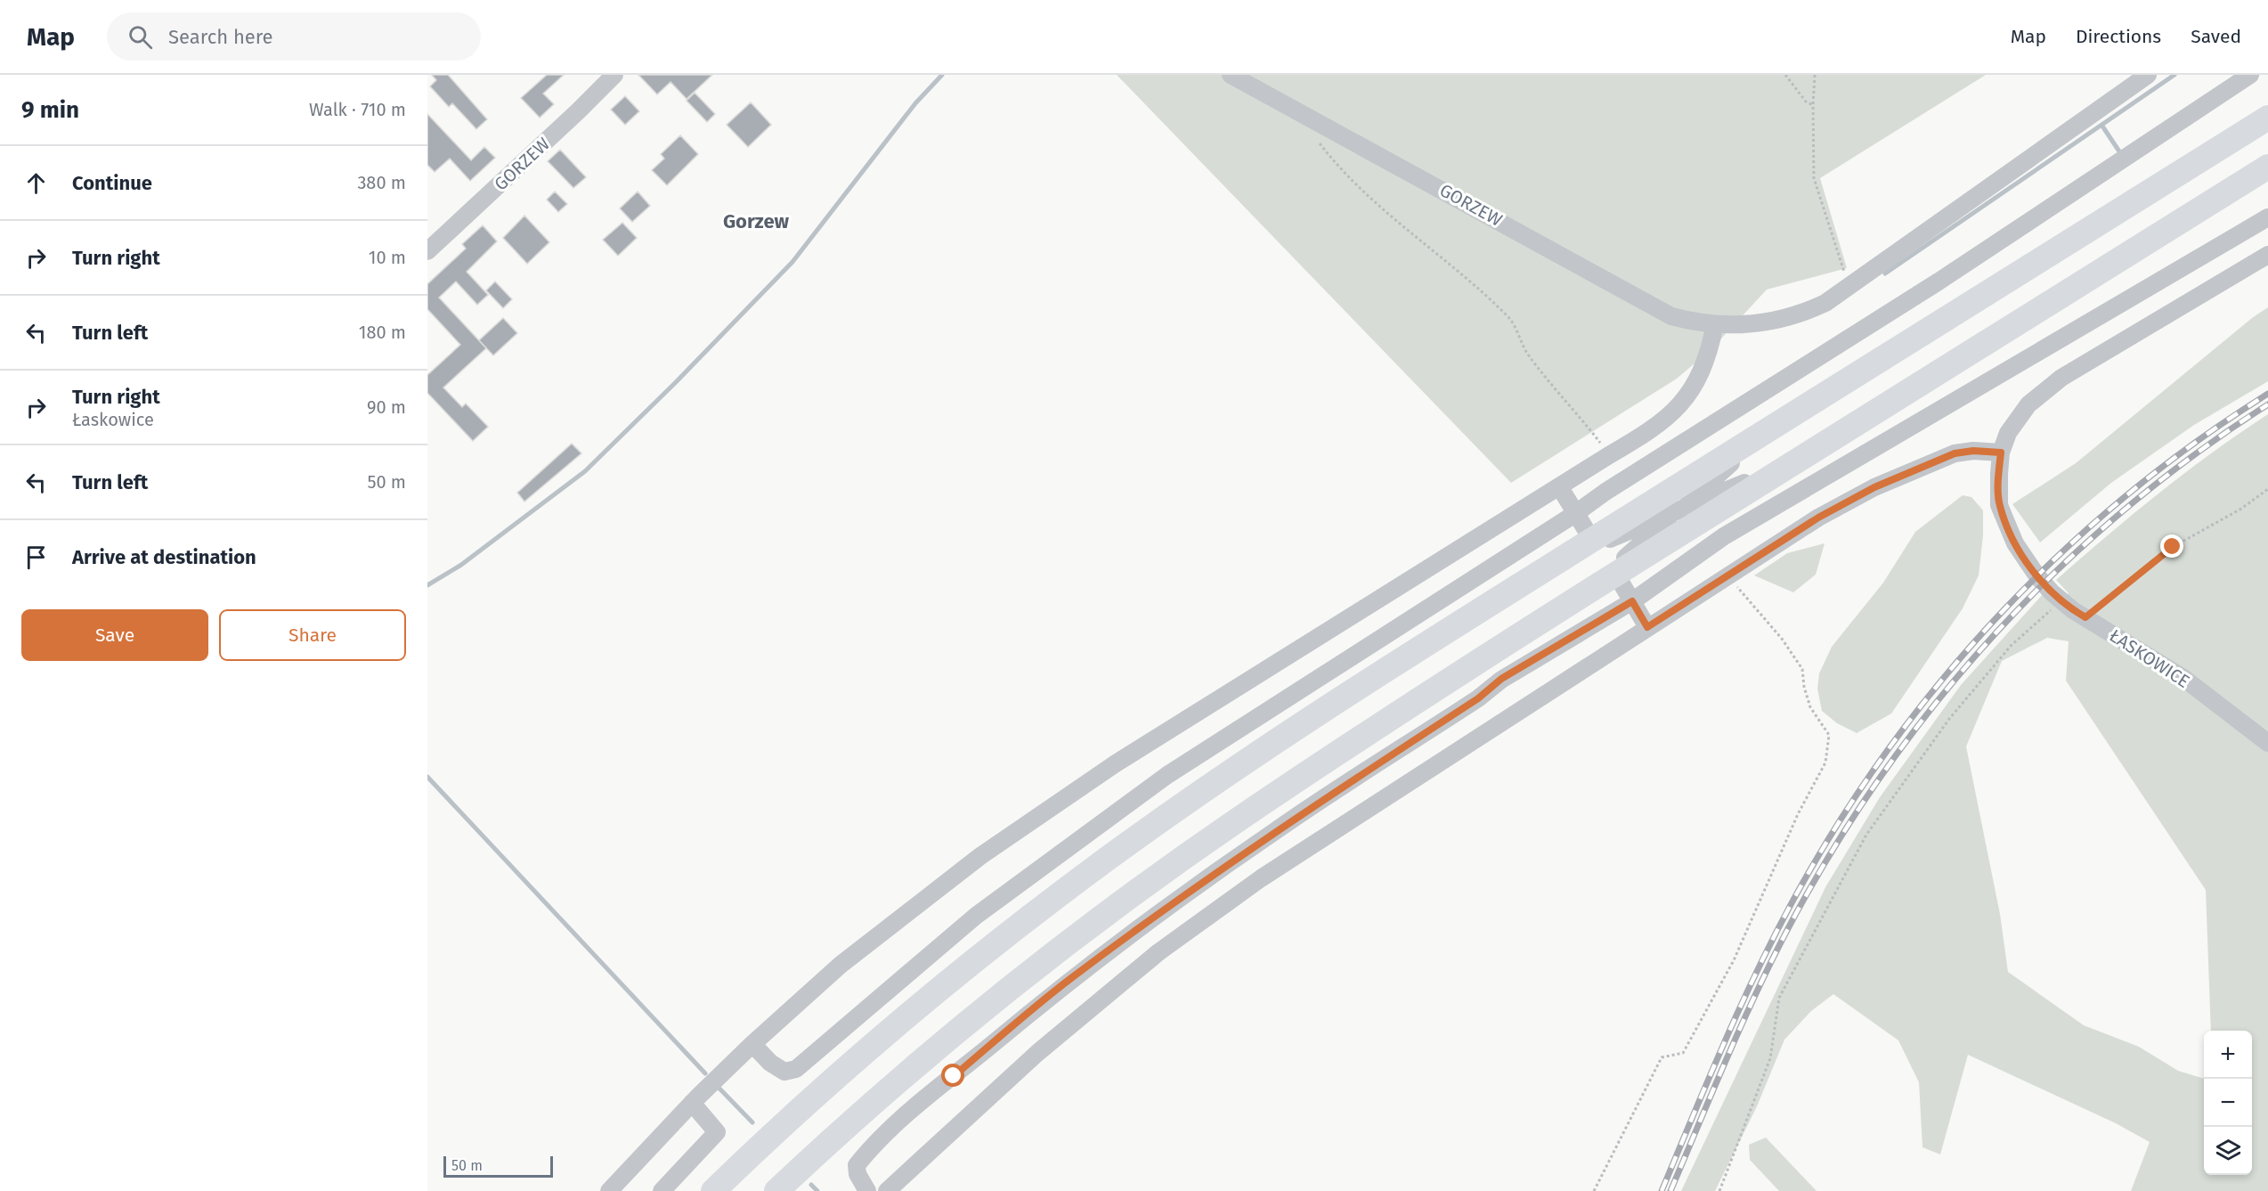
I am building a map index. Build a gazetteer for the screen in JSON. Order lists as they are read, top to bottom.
{
  "streets": {
    "street": ["GORZEW", "ŁASKOWICE"]
  },
  "districts": ["Gorzew"],
  "scale_bar": "50 m",
  "page": {
    "header": "Map",
    "search": "Search here",
    "nav": ["Map", "Directions", "Saved"],
    "heading": ["9 min", "Walk · 710 m"],
    "list": [
      ["Continue", "380 m"],
      ["Turn right", "10 m"],
      ["Turn left", "180 m"],
      ["Turn right", "Łaskowice", "90 m"],
      ["Turn left", "50 m"],
      "Arrive at destination"
    ],
    "buttons": ["Save", "Share"],
    "map_buttons": ["+", "−"],
    "scale": "50 m"
  }
}
